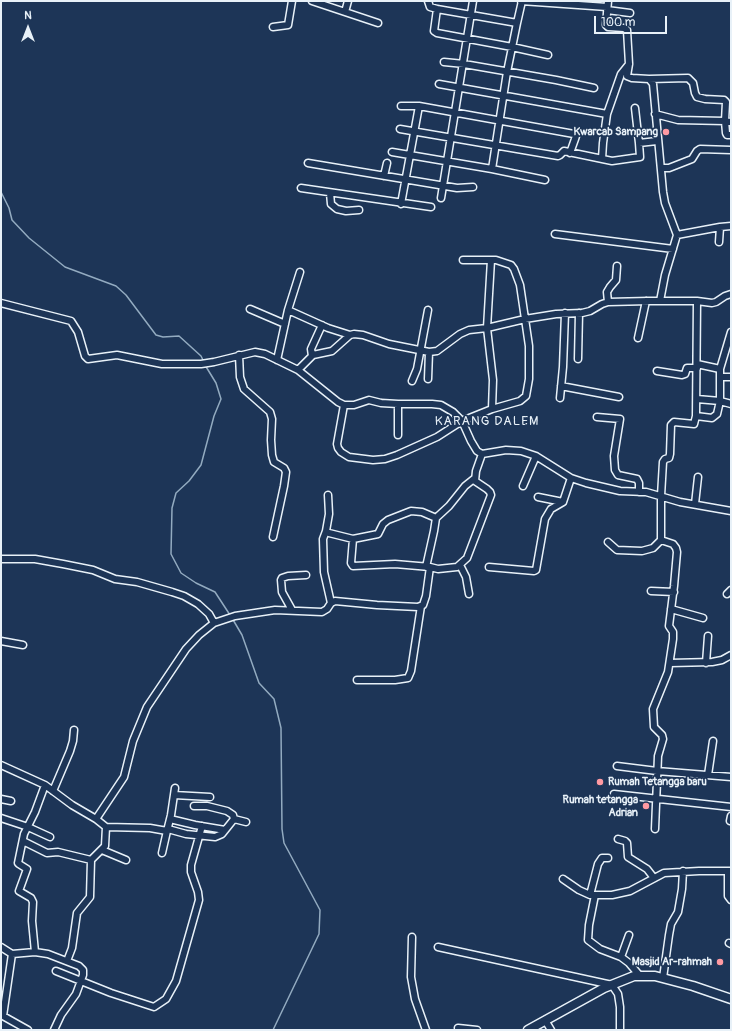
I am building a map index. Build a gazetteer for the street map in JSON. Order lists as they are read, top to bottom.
{
  "districts": ["KARANG DALEM"],
  "places": [
    "Kwarcab Sampang",
    "Rumah Tetangga baru",
    "Rumah tetangga Adrian",
    "Masjid Ar-rahmah"
  ],
  "scale_bar": "100 m",
  "north": "top"
}
